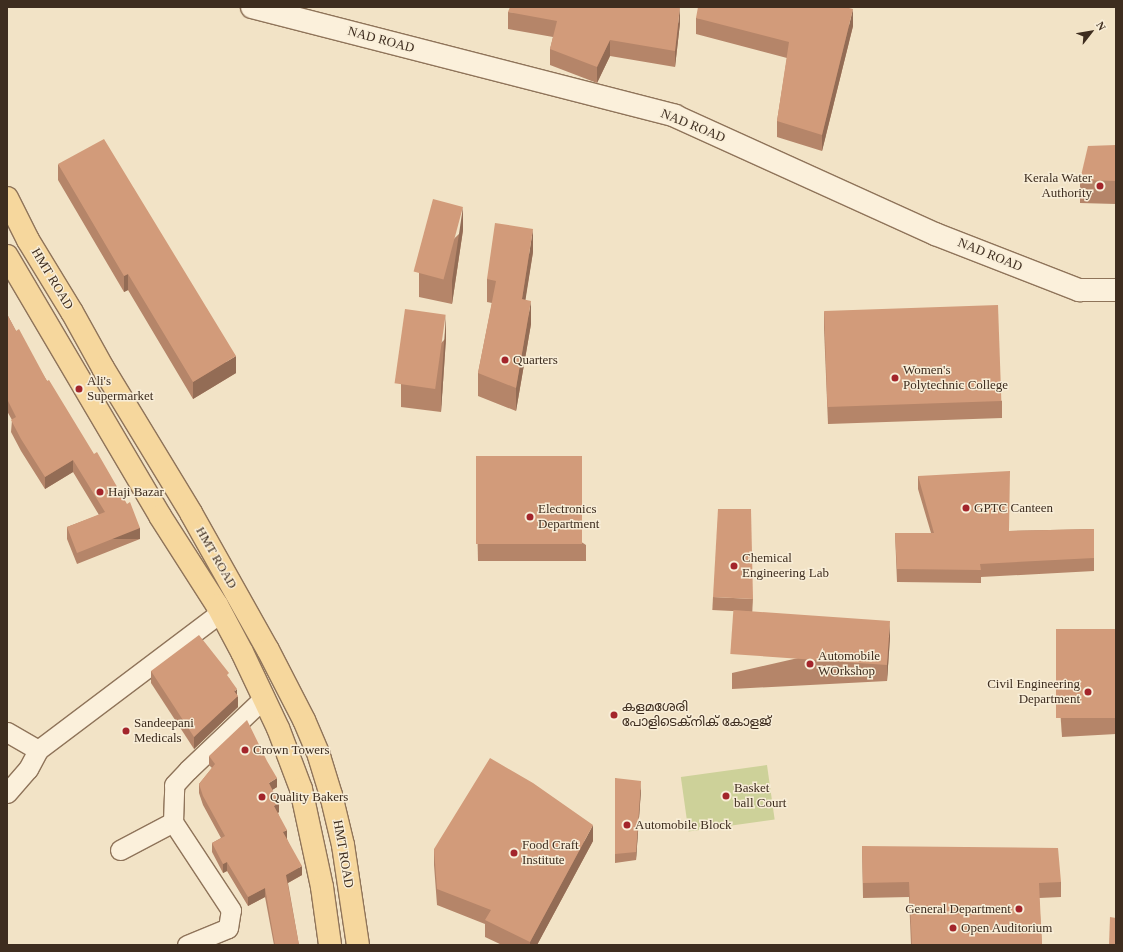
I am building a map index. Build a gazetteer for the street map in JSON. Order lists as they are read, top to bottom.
{
  "streets": {
    "main road": ["HMT ROAD"],
    "street": ["NAD ROAD"]
  },
  "places": [
    "Kerala Water Authority",
    "Quarters",
    "Women's Polytechnic College",
    "Ali's Supermarket",
    "Haji Bazar",
    "GPTC Canteen",
    "Electronics Department",
    "Chemical Engineering Lab",
    "Automobile WOrkshop",
    "Civil Engineering Department",
    "കളമശേരി പോളിടെക്നിക് കോളജ്",
    "Sandeepani Medicals",
    "Crown Towers",
    "Basket ball Court",
    "Quality Bakers",
    "Automobile Block",
    "Food Craft Institute",
    "General Department",
    "Open Auditorium"
  ],
  "north": "top right"
}
